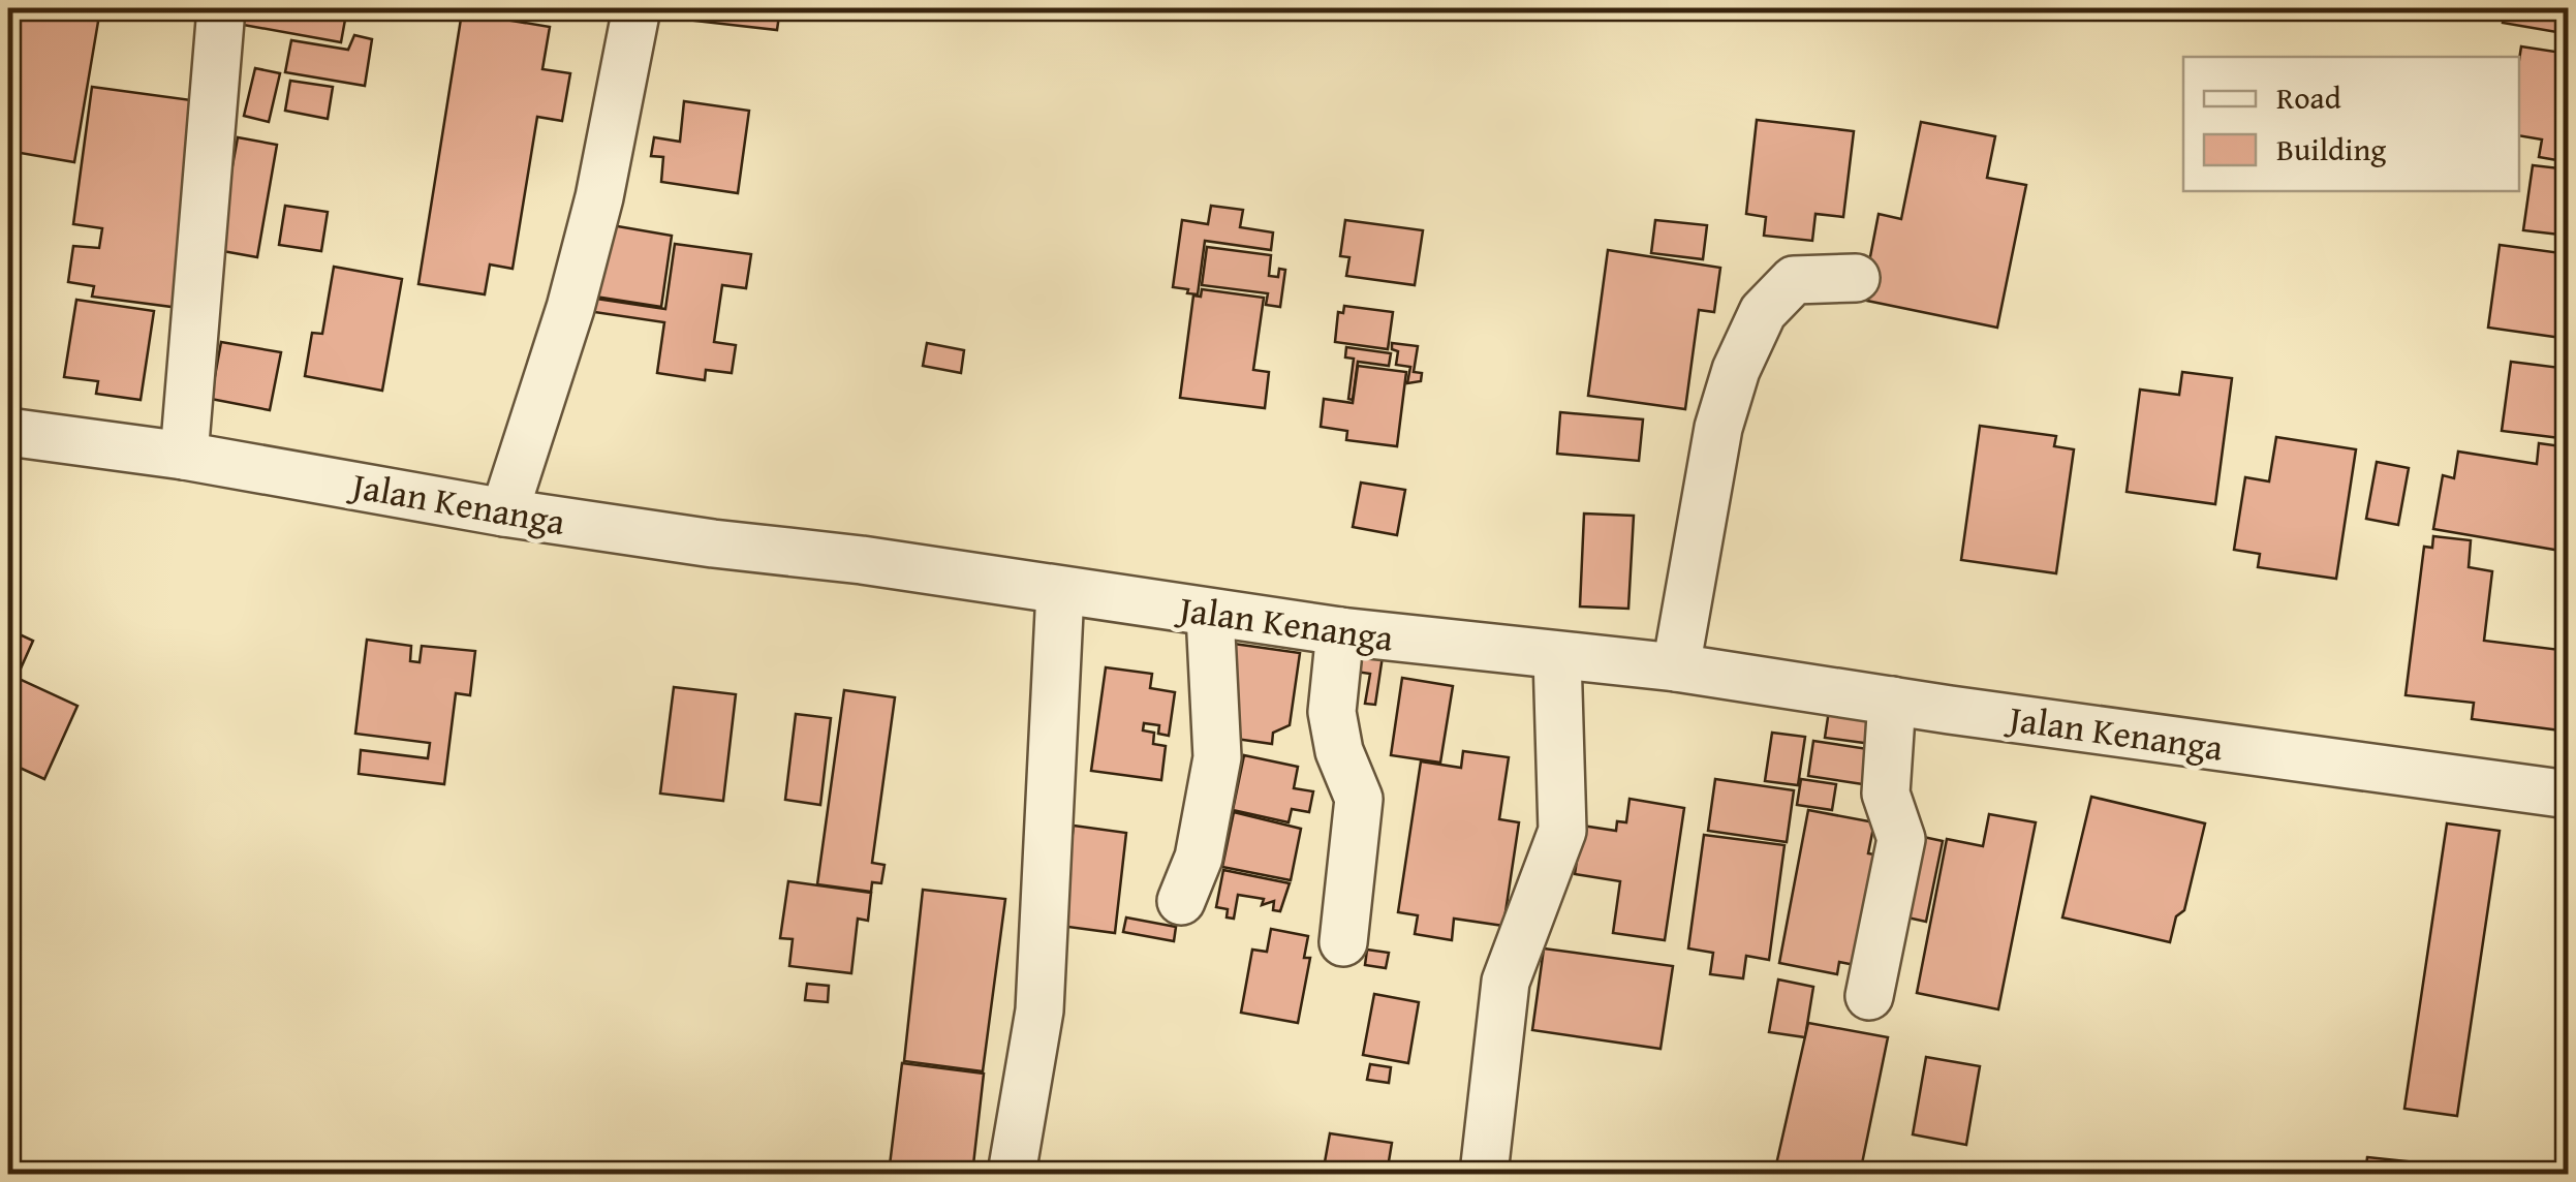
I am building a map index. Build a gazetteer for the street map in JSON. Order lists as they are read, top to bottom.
{
  "streets": {
    "street": ["Jalan Kenanga"]
  },
  "legend": ["Road", "Building"]
}
